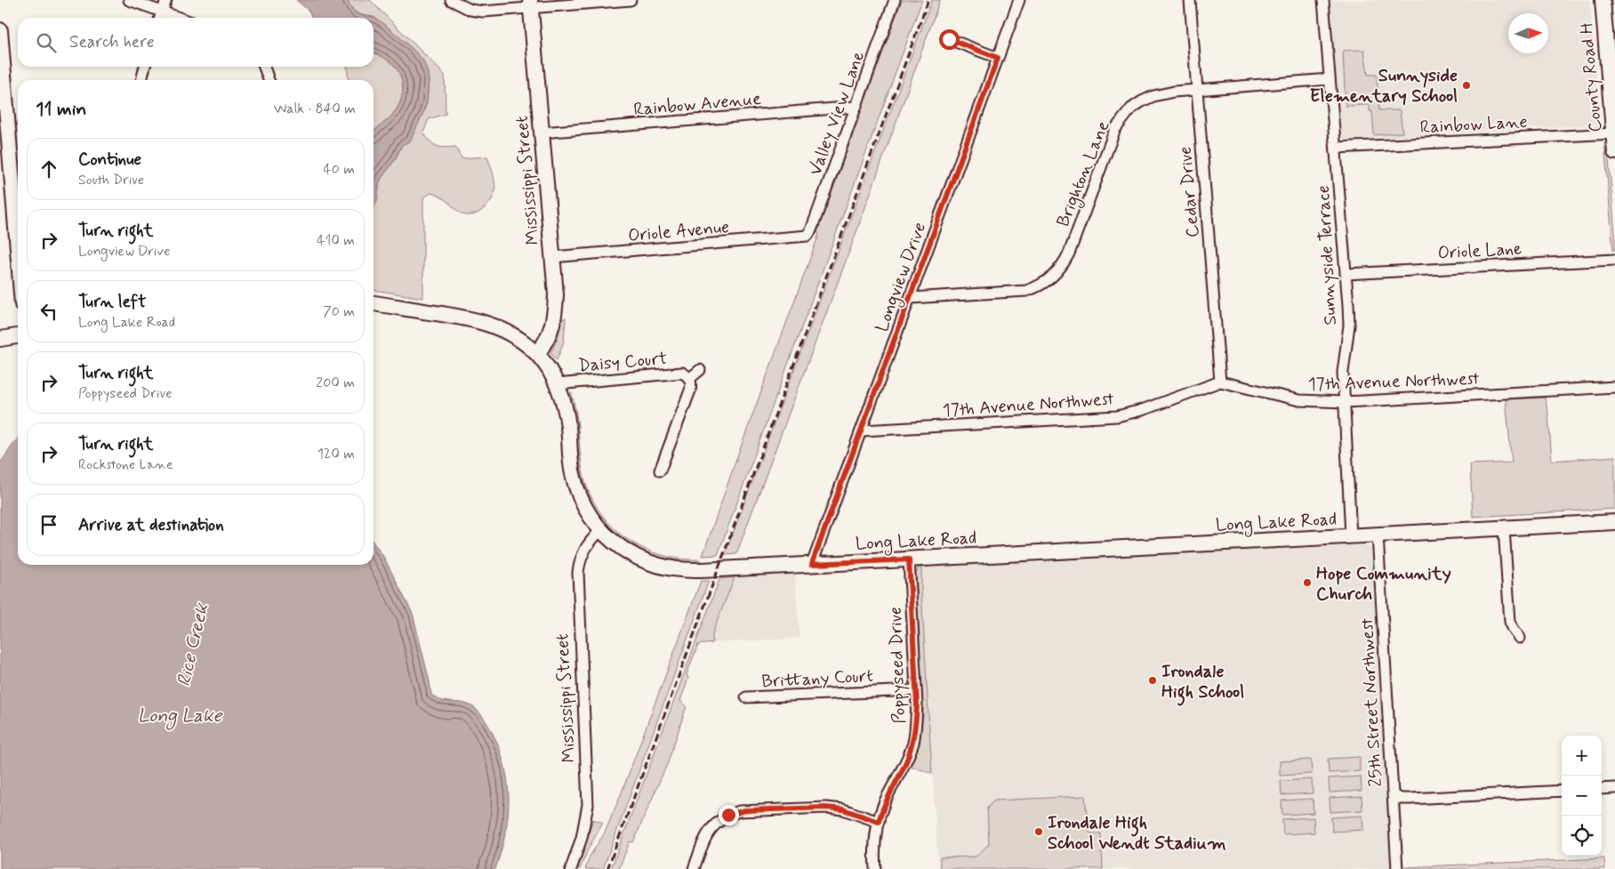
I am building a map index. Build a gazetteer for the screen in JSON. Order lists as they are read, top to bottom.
{
  "streets": {
    "street": [
      "County Road H",
      "Rainbow Avenue",
      "Valley View Lane",
      "Rainbow Lane",
      "Brighton Lane",
      "Mississippi Street",
      "Cedar Drive",
      "Oriole Avenue",
      "Oriole Lane",
      "Sunnyside Terrace",
      "Longview Drive",
      "Daisy Court",
      "17th Avenue Northwest",
      "Long Lake Road",
      "Poppyseed Drive",
      "Brittany Court",
      "25th Street Northwest"
    ]
  },
  "crossings": [
    ["County Road H", "Rainbow Lane"],
    ["Rainbow Avenue", "Valley View Lane"],
    ["Rainbow Avenue", "Mississippi Street"],
    ["Valley View Lane", "Oriole Avenue"],
    ["Rainbow Lane", "Sunnyside Terrace"],
    ["Brighton Lane", "Cedar Drive"],
    ["Brighton Lane", "Sunnyside Terrace"],
    ["Brighton Lane", "Longview Drive"],
    ["Mississippi Street", "Oriole Avenue"],
    ["Mississippi Street", "Long Lake Road"],
    ["Cedar Drive", "17th Avenue Northwest"],
    ["Oriole Lane", "Sunnyside Terrace"],
    ["Sunnyside Terrace", "17th Avenue Northwest"],
    ["Sunnyside Terrace", "Long Lake Road"],
    ["Longview Drive", "17th Avenue Northwest"],
    ["Longview Drive", "Long Lake Road"],
    ["Daisy Court", "Long Lake Road"],
    ["Long Lake Road", "Poppyseed Drive"],
    ["Long Lake Road", "25th Street Northwest"],
    ["Poppyseed Drive", "Brittany Court"]
  ],
  "water": ["Rice Creek", "Long Lake"],
  "places": [
    "Sunnyside Elementary School",
    "Hope Community Church",
    "Irondale High School",
    "Irondale High School Wendt Stadium"
  ],
  "north": "right",
  "page": {
    "search": "Search here",
    "heading": ["11 min", "Walk · 840 m"],
    "list": [
      ["Continue", "South Drive", "40 m"],
      ["Turn right", "Longview Drive", "410 m"],
      ["Turn left", "Long Lake Road", "70 m"],
      ["Turn right", "Poppyseed Drive", "200 m"],
      ["Turn right", "Rockstone Lane", "120 m"],
      "Arrive at destination"
    ],
    "map_buttons": ["+", "−"]
  }
}
